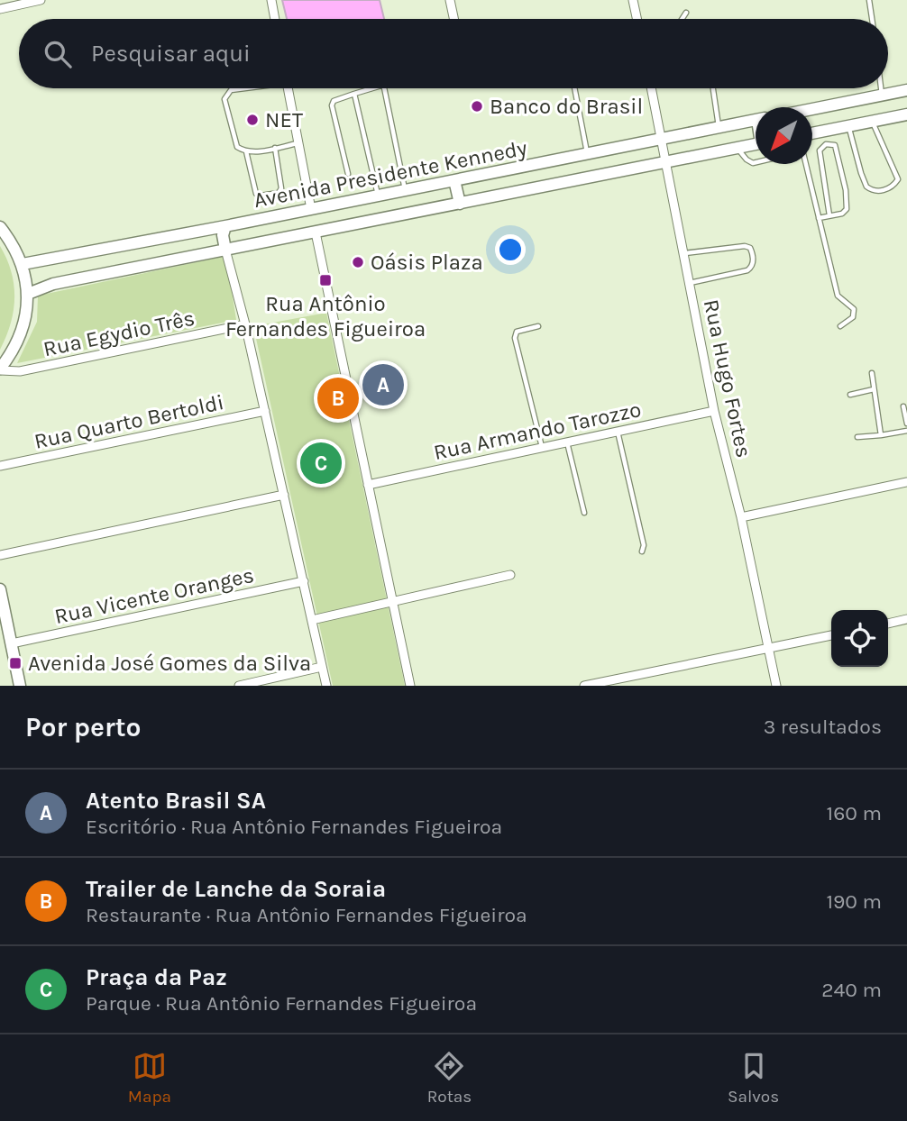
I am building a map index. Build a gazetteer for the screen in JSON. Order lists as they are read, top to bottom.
{
  "streets": {
    "main road": ["Avenida Presidente Kennedy"],
    "street": [
      "Rua Egydio Três",
      "Rua Hugo Fortes",
      "Rua Quarto Bertoldi",
      "Rua Armando Tarozzo",
      "Rua Vicente Oranges"
    ]
  },
  "crossings": [
    ["Avenida Presidente Kennedy", "Rua Hugo Fortes"],
    ["Rua Hugo Fortes", "Rua Armando Tarozzo"]
  ],
  "places": {
    "other": ["Banco do Brasil", "NET", "Oásis Plaza"],
    "transit": ["Rua Antônio Fernandes Figueiroa", "Avenida José Gomes da Silva"]
  },
  "north": "bottom left",
  "page": {
    "search": "Pesquisar aqui",
    "pins": ["A", "B", "C"],
    "heading": ["Por perto", "3 resultados"],
    "list": [
      {
        "mark": "A",
        "name": "Atento Brasil SA",
        "note": "Escritório · Rua Antônio Fernandes Figueiroa",
        "value": "160 m"
      },
      {
        "mark": "B",
        "name": "Trailer de Lanche da Soraia",
        "note": "Restaurante · Rua Antônio Fernandes Figueiroa",
        "value": "190 m"
      },
      {
        "mark": "C",
        "name": "Praça da Paz",
        "note": "Parque · Rua Antônio Fernandes Figueiroa",
        "value": "240 m"
      }
    ],
    "nav": ["Mapa", "Rotas", "Salvos"]
  }
}
